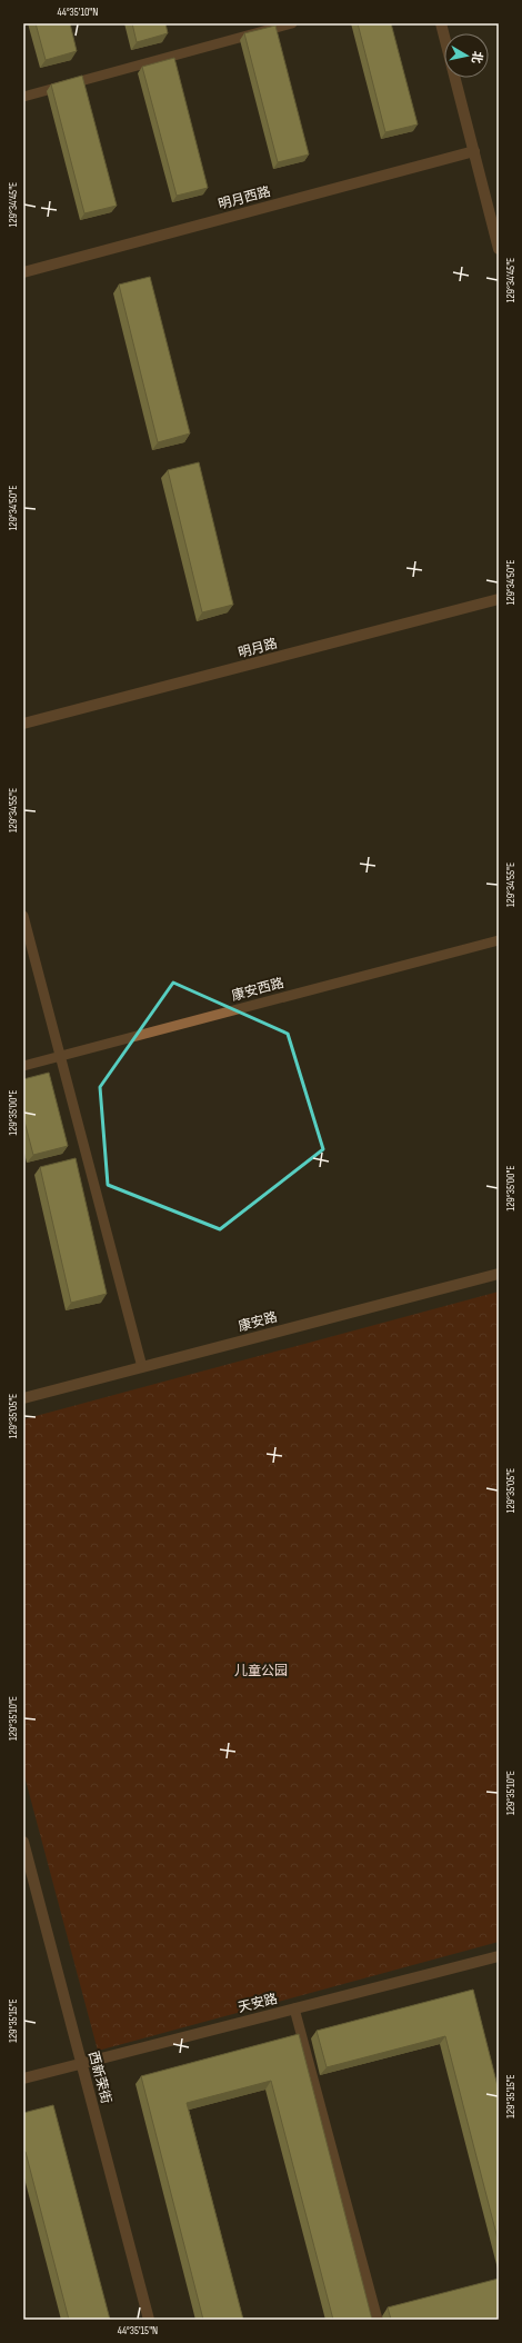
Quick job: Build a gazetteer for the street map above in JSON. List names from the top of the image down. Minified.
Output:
{"streets":{"street":["明月西路","明月路","康安路","天安路","西新荣街"],"lane":["康安西路"]},"crossings":[["天安路","西新荣街"]],"parks":["儿童公园"],"north":"right","coordinates":["44°35'10\"N","129°34'45\"E","129°34'50\"E","129°34'55\"E","129°35'00\"E","129°35'05\"E","129°35'10\"E","129°35'15\"E","44°35'15\"N"]}
